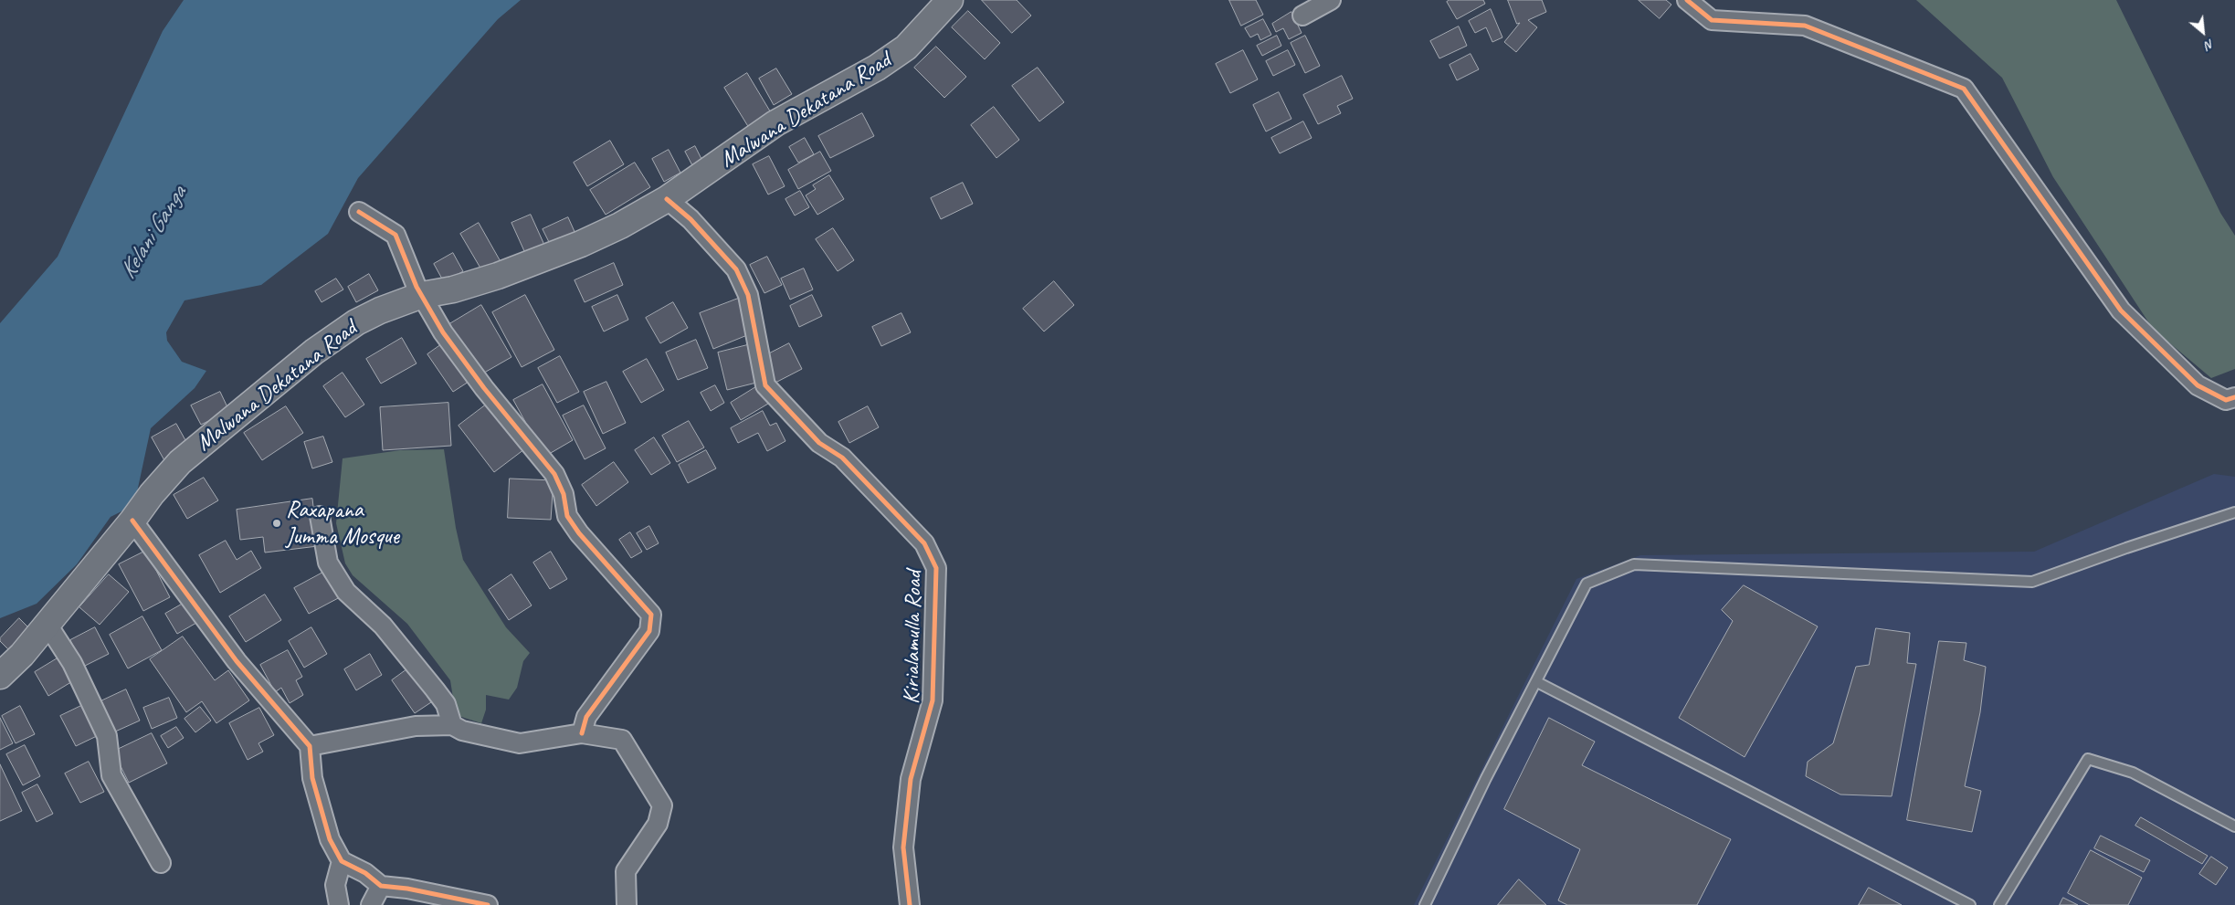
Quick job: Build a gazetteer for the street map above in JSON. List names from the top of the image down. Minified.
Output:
{"streets":{"main road":["Malwana Dekatana Road"],"street":["Kirialamulla Road"]},"crossings":[["Malwana Dekatana Road","Kirialamulla Road"]],"water":["Kelani Ganga"],"places":["Raxapana Jumma Mosque"],"north":"bottom right"}
